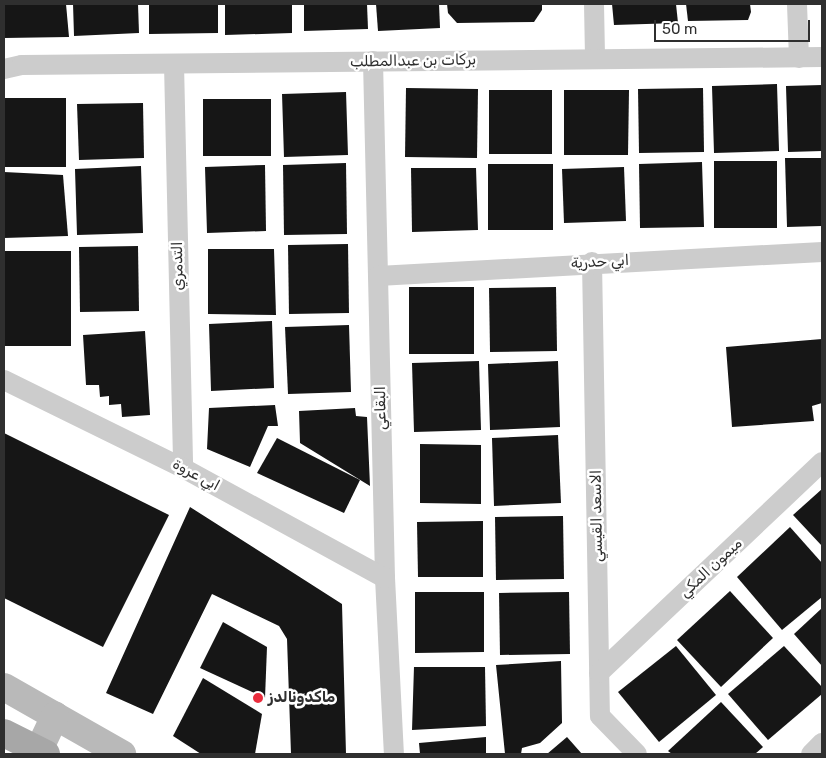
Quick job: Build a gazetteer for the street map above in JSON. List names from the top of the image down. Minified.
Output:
{"streets":{"street":["بركات بن عبدالمطلب","ابي حدرية","التدمري","البقاعي","ابي عروة","الاسعد القيسي","ميمون المكي"]},"crossings":[["بركات بن عبدالمطلب","التدمري"],["بركات بن عبدالمطلب","البقاعي"],["ابي حدرية","البقاعي"],["ابي حدرية","الاسعد القيسي"],["التدمري","ابي عروة"],["البقاعي","ابي عروة"],["الاسعد القيسي","ميمون المكي"]],"places":["ماكدونالدز"],"scale_bar":"50 m"}
